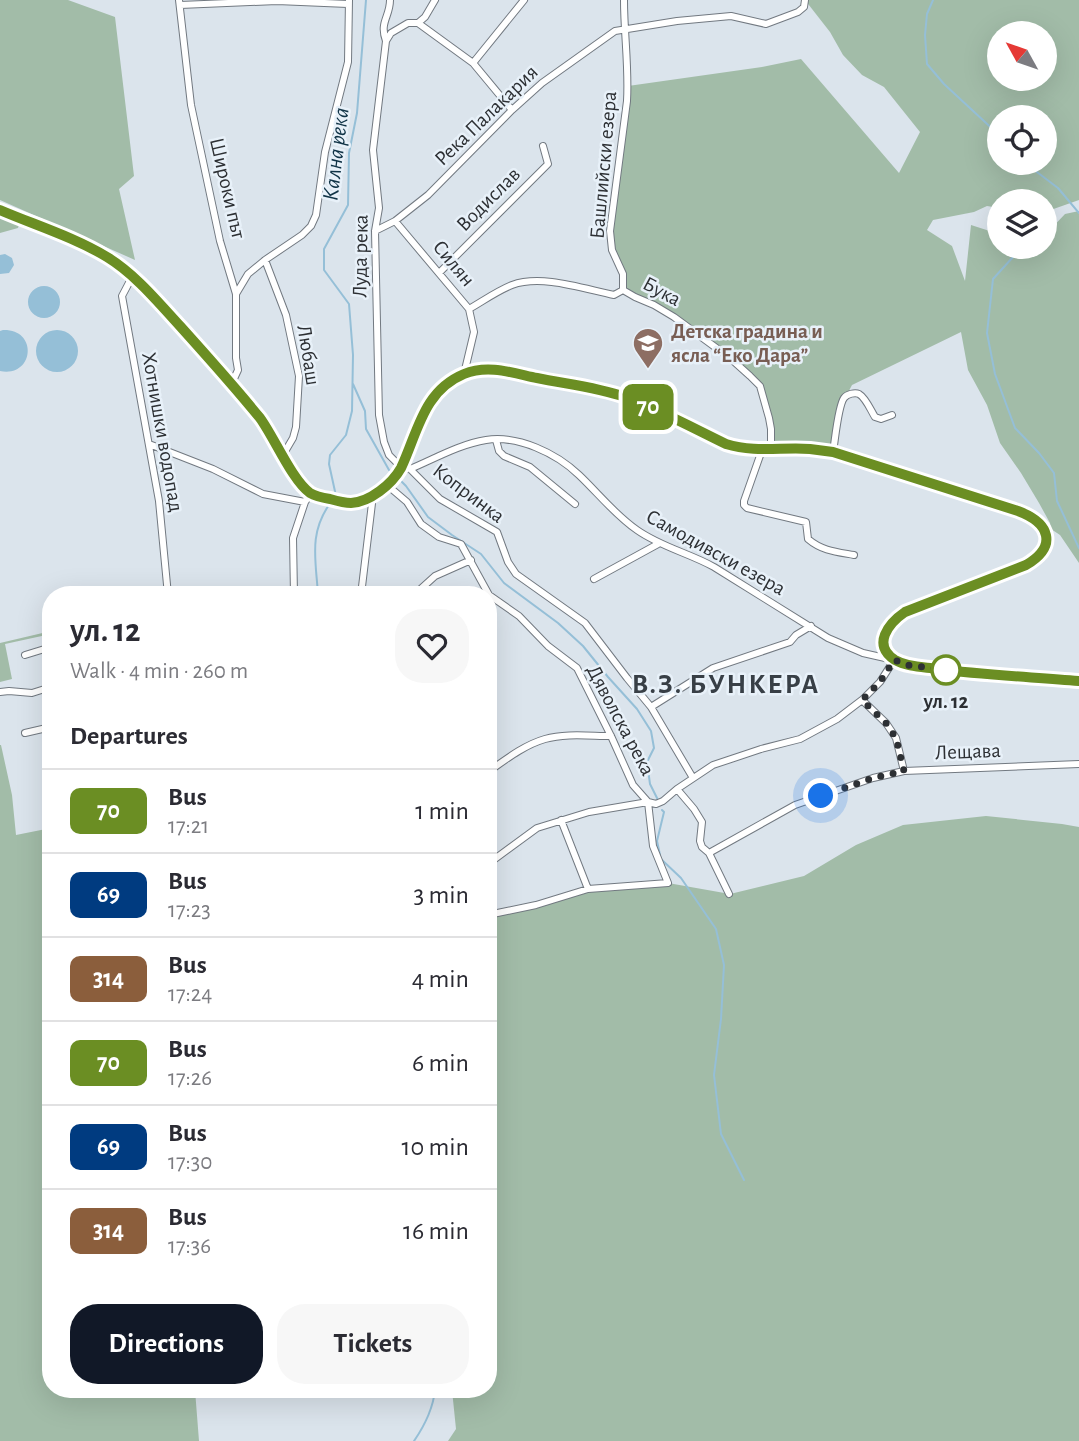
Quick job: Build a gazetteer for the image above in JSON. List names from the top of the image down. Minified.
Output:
{"streets":{"street":["Река Палакария","Башлийски езера","Широки път","Водислав","Луда река","Силян","Бука","Любаш","Хотнишки водопад","Копринка","Самодивски езера","Дяволска река","Лещава"]},"crossings":[["Река Палакария","Башлийски езера"],["Река Палакария","Луда река"],["Река Палакария","Силян"],["Башлийски езера","Бука"],["Водислав","Силян"],["Луда река","Копринка"],["Силян","Бука"],["Копринка","Самодивски езера"]],"districts":["В.З. БУНКЕРА"],"water":["Кална река"],"places":{"school or university":["Детска градина и ясла “Еко Дара”"],"other":["ул. 12"]},"lines":["bus line 70"],"north":"top left","page":{"on_map":"70","heading":[["ул. 12","Walk · 4 min · 260 m"],"Departures"],"list":[{"mark":"70","name":"Bus","note":"17:21","value":"1 min"},{"mark":"69","name":"Bus","note":"17:23","value":"3 min"},{"mark":"314","name":"Bus","note":"17:24","value":"4 min"},{"mark":"70","name":"Bus","note":"17:26","value":"6 min"},{"mark":"69","name":"Bus","note":"17:30","value":"10 min"},{"mark":"314","name":"Bus","note":"17:36","value":"16 min"}],"buttons":["Directions","Tickets"]}}
